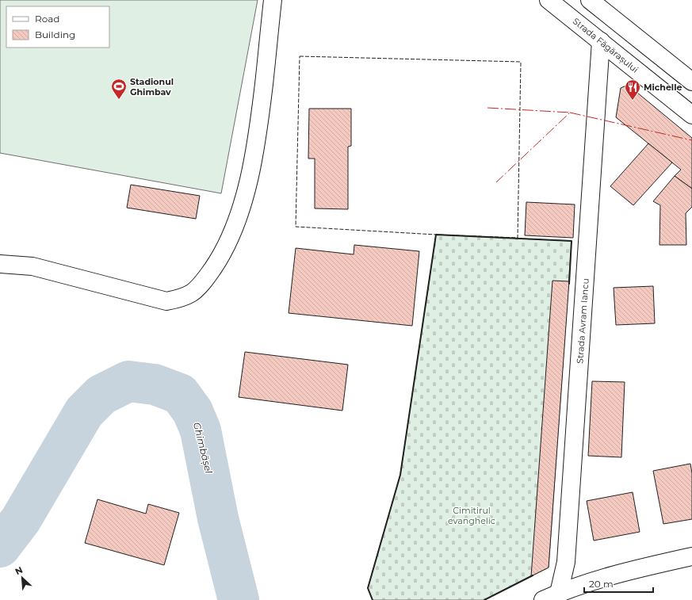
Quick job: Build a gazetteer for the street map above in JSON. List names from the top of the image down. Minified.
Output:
{"streets":{"main road":["Strada Făgărașului","Strada Avram Iancu"]},"crossings":[["Strada Făgărașului","Strada Avram Iancu"]],"water":["Ghimbășel"],"parks":["Cimitirul evanghelic"],"places":{"sports":["Stadionul Ghimbav"],"restaurant":["Michelle"]},"legend":["Road","Building"],"scale_bar":"20 m","north":"top left"}
